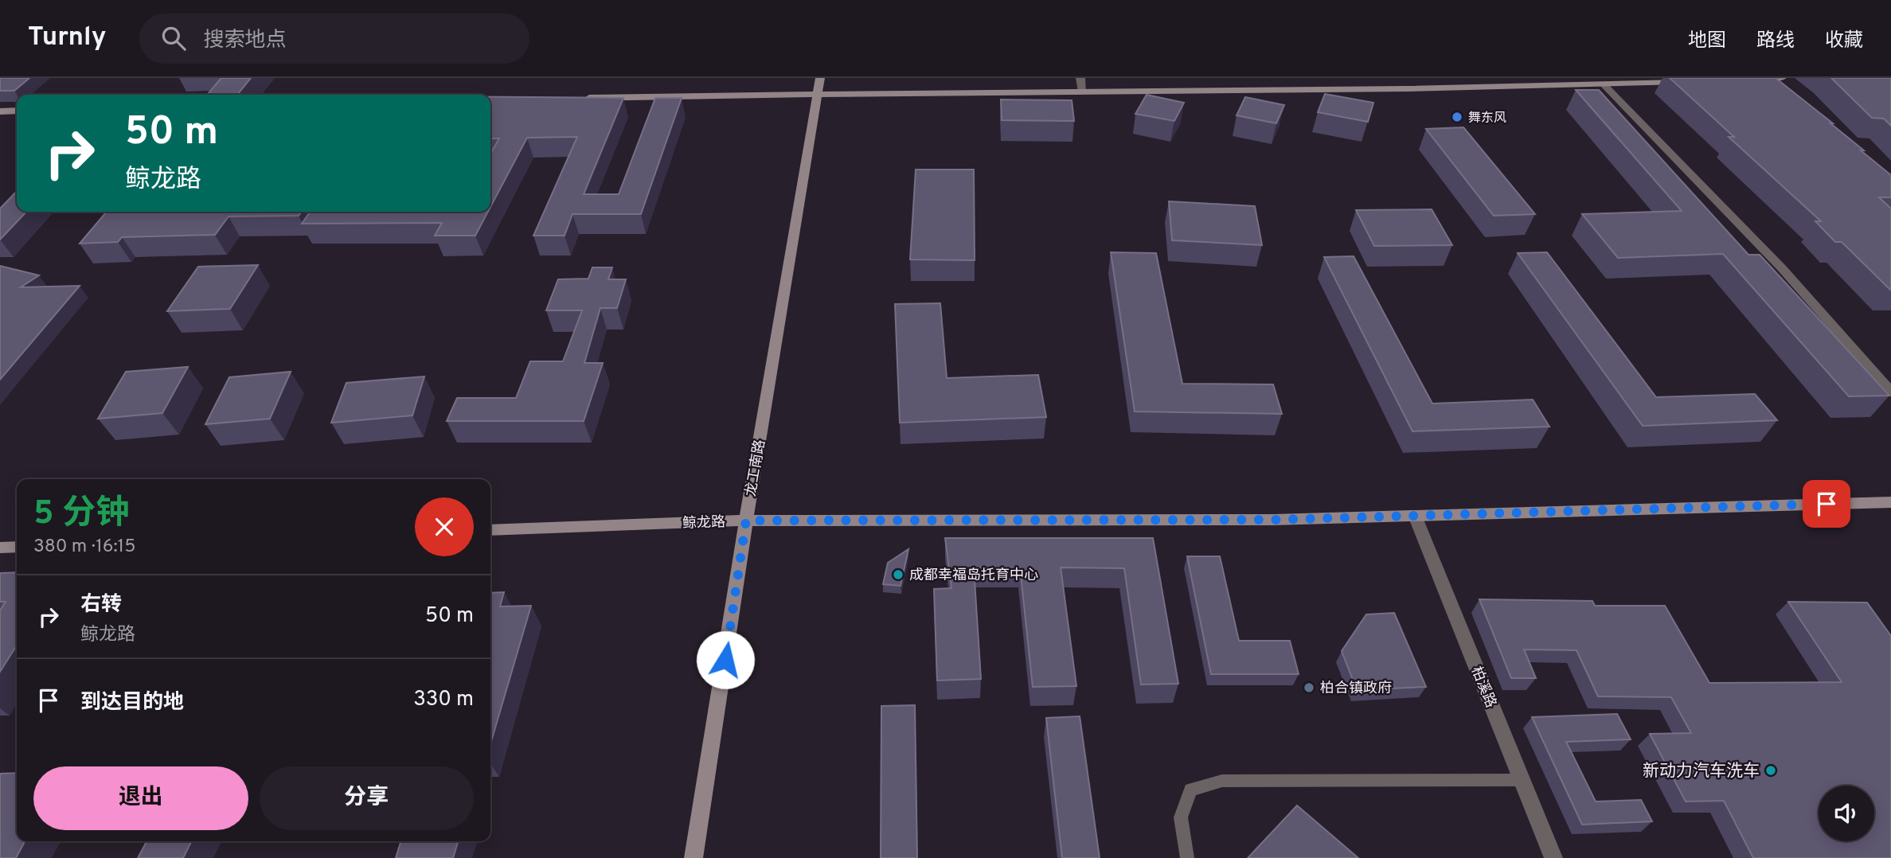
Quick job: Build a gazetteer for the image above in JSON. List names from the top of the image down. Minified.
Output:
{"streets":{"street":["龙工南路","鲸龙路","柏溪路"]},"crossings":[["龙工南路","鲸龙路"],["鲸龙路","柏溪路"]],"places":["舞东风","成都幸福岛托育中心","柏合镇政府","新动力汽车洗车"],"page":{"header":"Turnly","search":"搜索地点","nav":["地图","路线","收藏"],"turn":["50 m","鲸龙路"],"heading":["5 分钟","380 m · 16:15"],"list":[{"name":"右转","note":"鲸龙路","value":"50 m"},{"name":"到达目的地","value":"330 m"}],"buttons":["退出","分享"]}}
